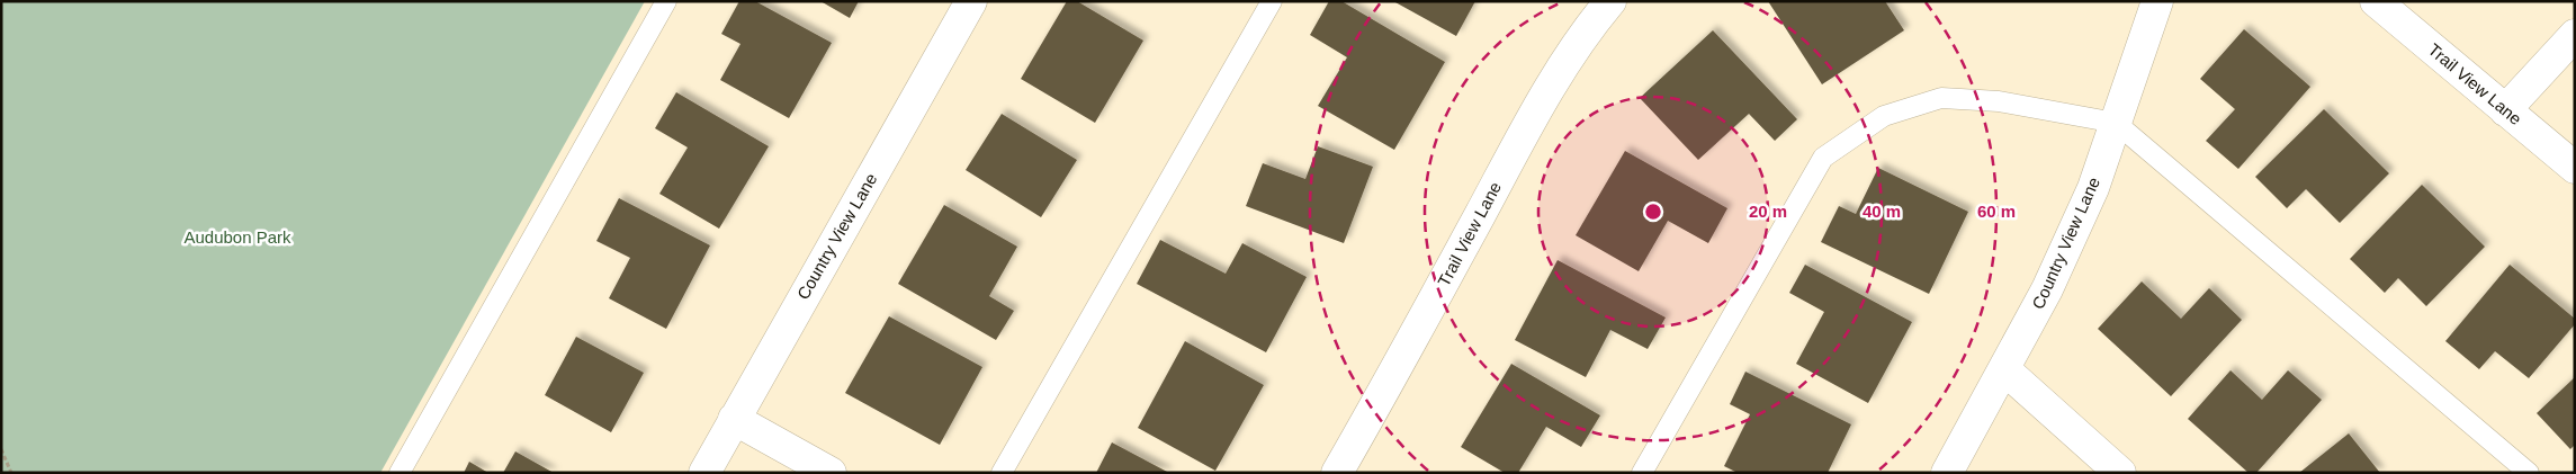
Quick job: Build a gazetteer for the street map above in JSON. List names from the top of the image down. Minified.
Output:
{"streets":{"street":["Trail View Lane","Country View Lane"]},"parks":["Audubon Park"],"rings":["20 m","40 m","60 m"]}
